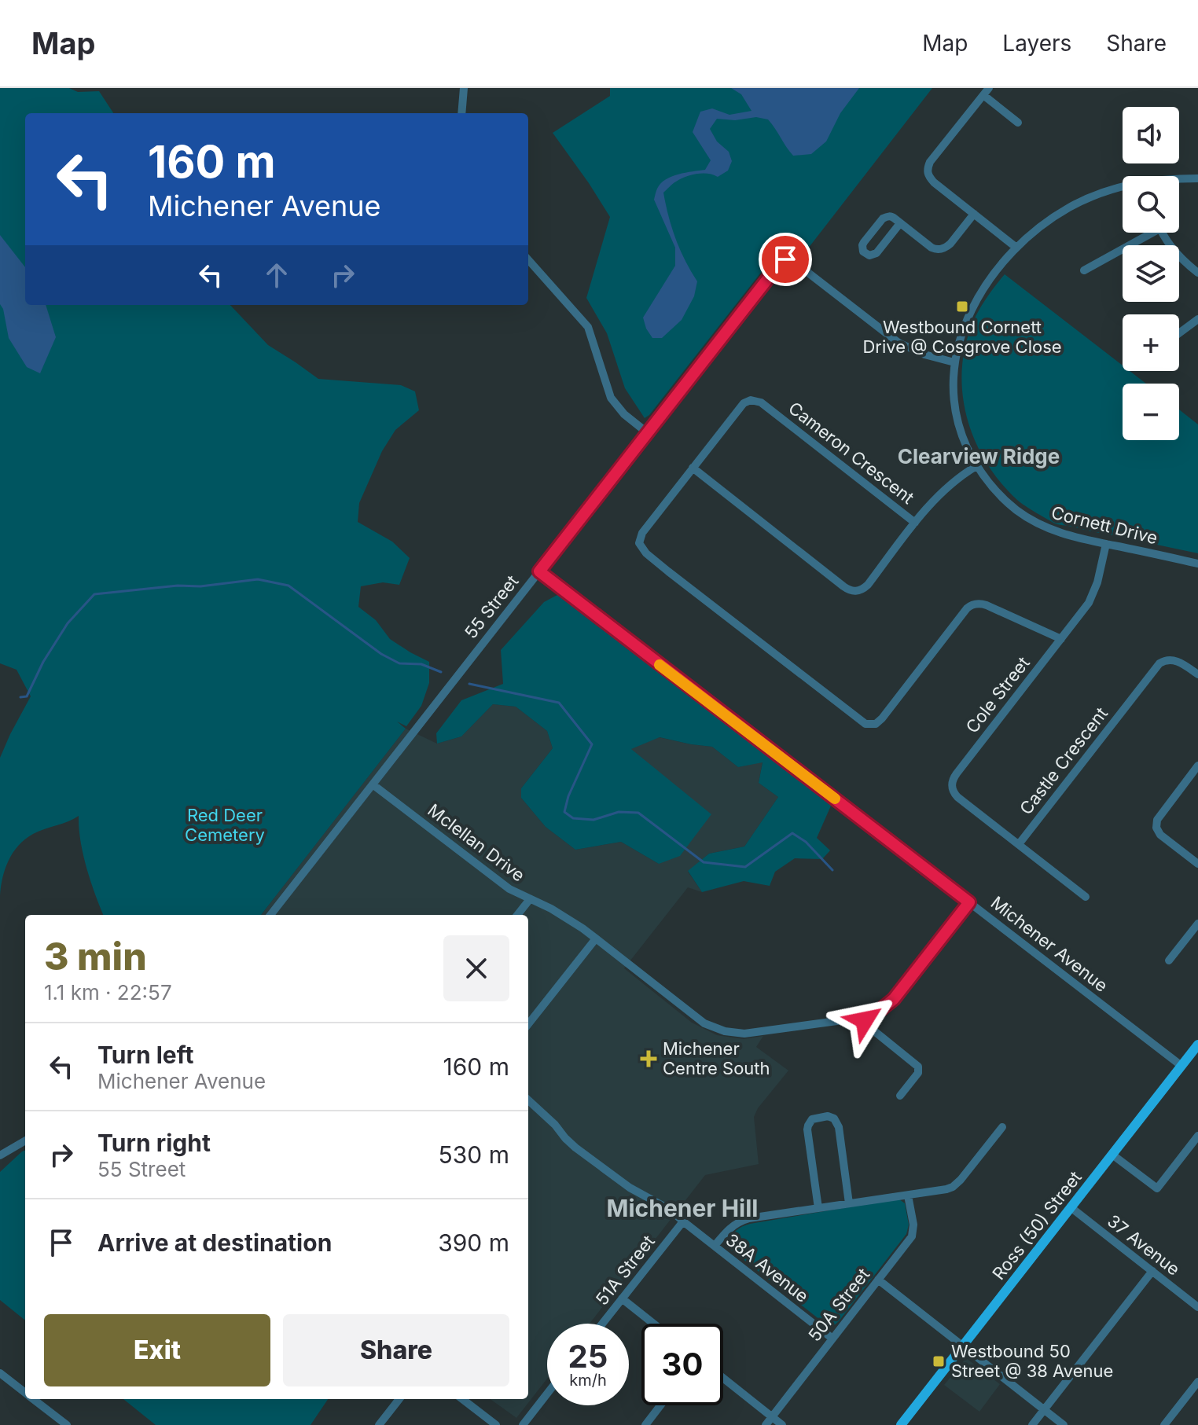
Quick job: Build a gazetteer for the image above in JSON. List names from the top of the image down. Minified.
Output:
{"streets":{"main road":["Ross (50) Street"],"street":["Cameron Crescent","Cornett Drive","55 Street","Cole Street","Castle Crescent","Mclellan Drive","Michener Avenue","37 Avenue","38A Avenue","51A Street","50A Street"]},"crossings":[["Cameron Crescent","Cole Street"],["Cornett Drive","55 Street"],["Cornett Drive","Cole Street"],["55 Street","Mclellan Drive"],["55 Street","Michener Avenue"],["Cole Street","Castle Crescent"],["Michener Avenue","Ross (50) Street"],["Ross (50) Street","37 Avenue"],["38A Avenue","51A Street"],["38A Avenue","50A Street"]],"districts":["Clearview Ridge","Michener Hill"],"parks":["Red Deer Cemetery"],"places":{"transit":["Westbound Cornett Drive @ Cosgrove Close","Westbound 50 Street @ 38 Avenue"],"health":["Michener Centre South"]},"page":{"header":"Map","nav":["Map","Layers","Share"],"map_buttons":["+","−"],"turn":["160 m","Michener Avenue"],"heading":["3 min","1.1 km · 22:57"],"list":[{"name":"Turn left","note":"Michener Avenue","value":"160 m"},{"name":"Turn right","note":"55 Street","value":"530 m"},{"name":"Arrive at destination","value":"390 m"}],"buttons":["Exit","Share"],"speed":"25 km/h","limit":"30"}}
